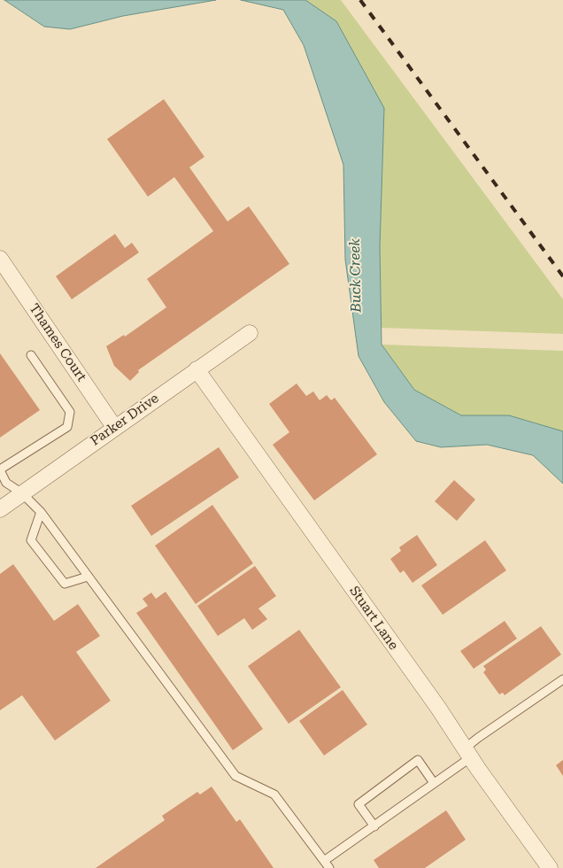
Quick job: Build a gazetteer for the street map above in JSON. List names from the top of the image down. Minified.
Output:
{"streets":{"street":["Thames Court","Parker Drive","Stuart Lane"]},"crossings":[["Thames Court","Parker Drive"],["Parker Drive","Stuart Lane"]],"water":["Buck Creek"]}
